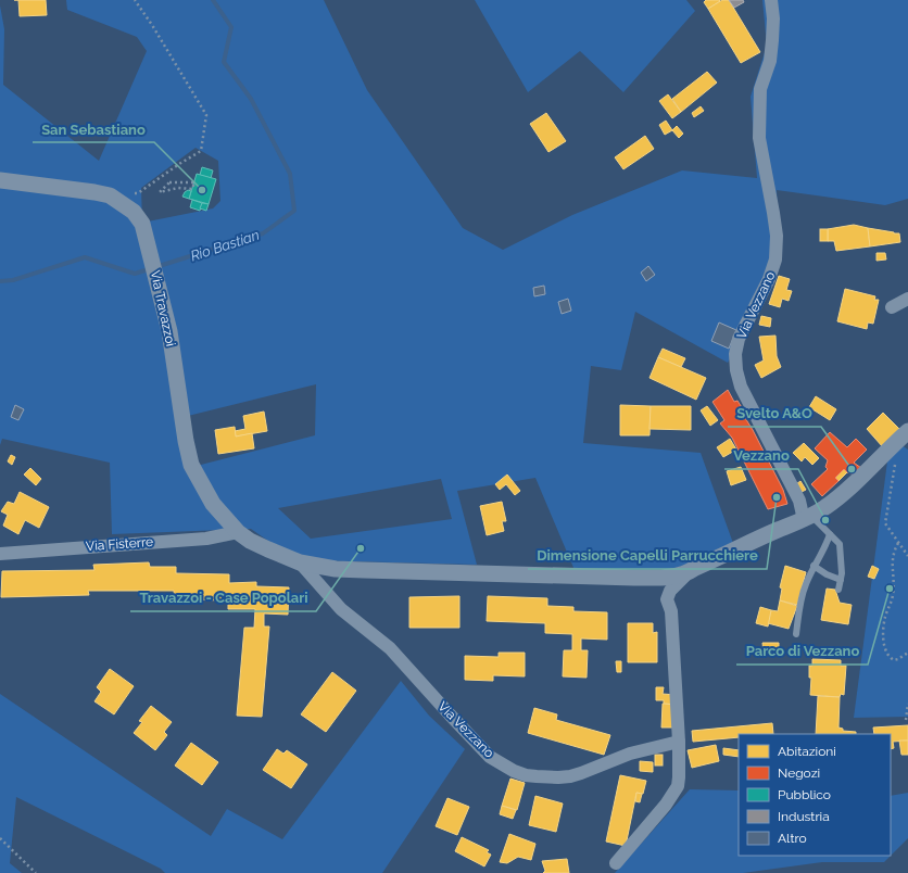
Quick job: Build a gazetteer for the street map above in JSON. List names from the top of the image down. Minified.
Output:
{"streets":{"street":["Via Vezzano","Via Travazzoi","Via Fisterre"]},"crossings":[["Via Vezzano","Via Travazzoi"],["Via Vezzano","Via Fisterre"],["Via Travazzoi","Via Fisterre"]],"water":["Rio Bastian"],"places":["San Sebastiano","Svelto A&O","Dimensione Capelli Parrucchiere","Vezzano","Travazzoi - Case Popolari","Parco di Vezzano"],"legend":["Abitazioni","Negozi","Pubblico","Industria","Altro"]}
